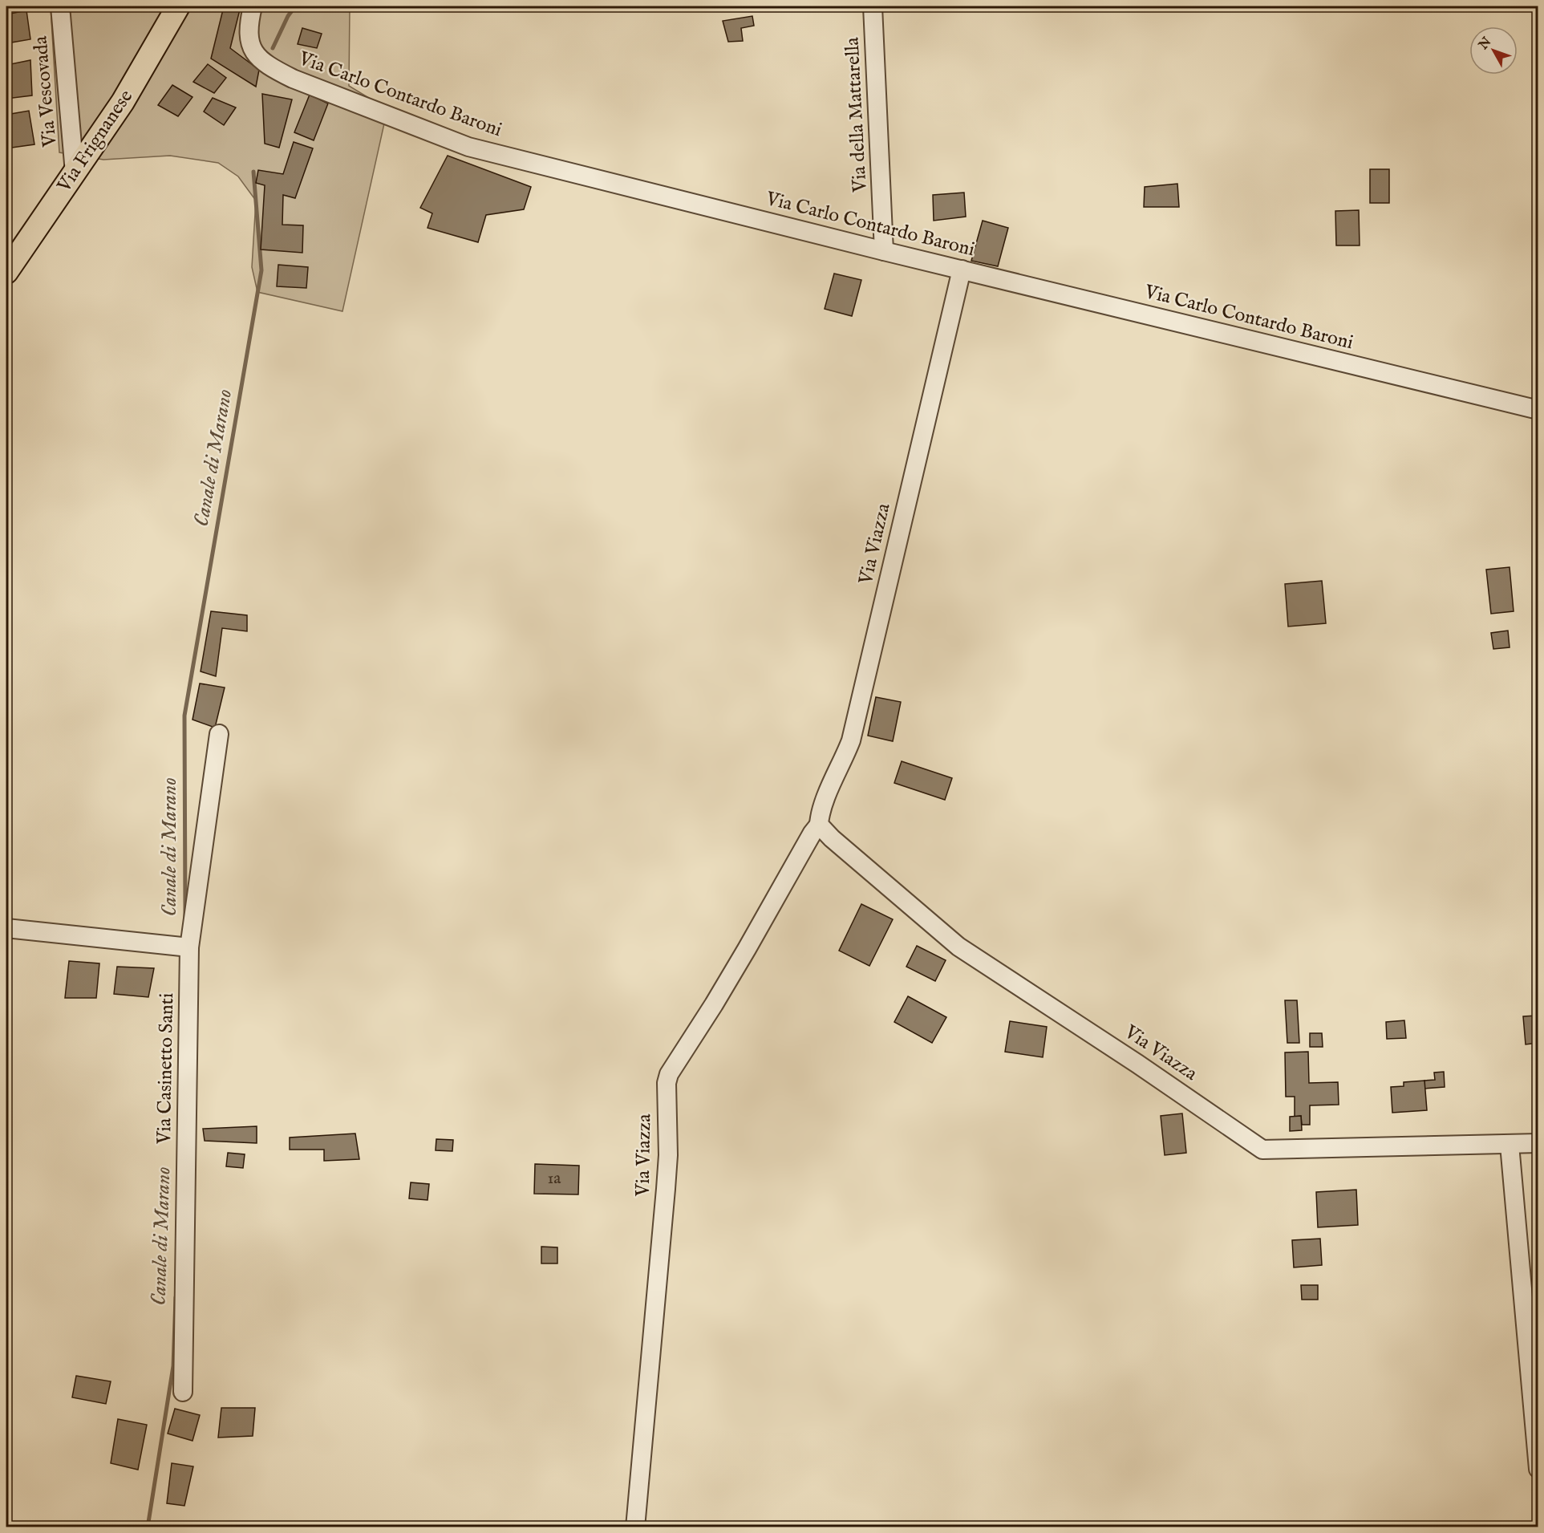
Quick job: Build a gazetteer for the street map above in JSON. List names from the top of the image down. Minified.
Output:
{"streets":{"main road":["Via Frignanese"],"street":["Via Vescovada","Via Carlo Contardo Baroni","Via della Mattarella","Via Viazza","Via Casinetto Santi"]},"crossings":[["Via Vescovada","Via Frignanese"],["Via Carlo Contardo Baroni","Via della Mattarella"],["Via Carlo Contardo Baroni","Via Viazza"]],"water":["Canale di Marano"],"house_numbers":["1a"],"north":"top left"}
